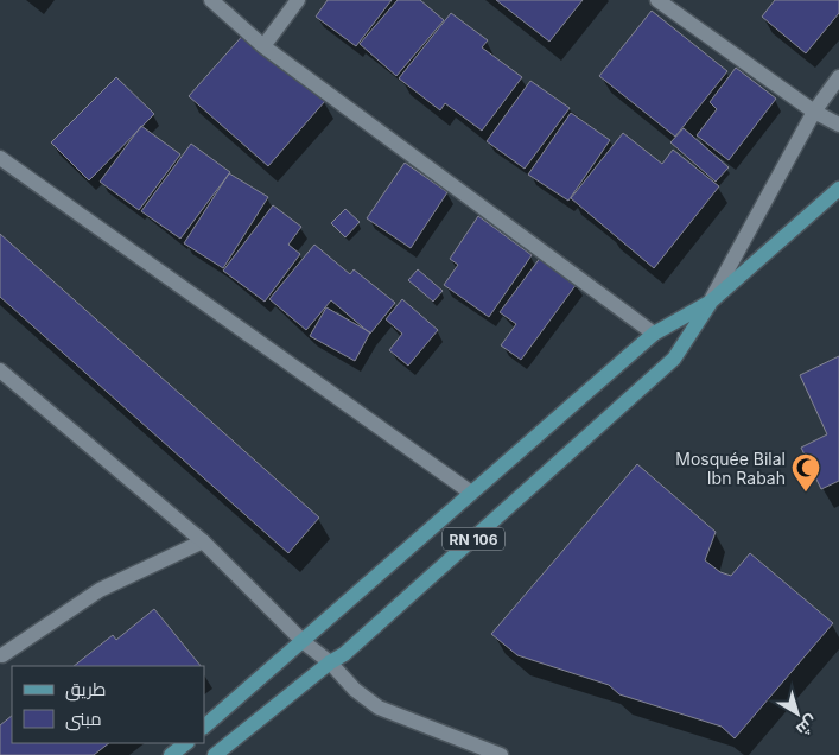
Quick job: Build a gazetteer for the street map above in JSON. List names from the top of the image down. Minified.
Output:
{"streets":{"main road":["RN 106"]},"places":{"mosque":["Mosquée Bilal Ibn Rabah"]},"legend":["طريق","مبنى"],"north":"bottom right"}
